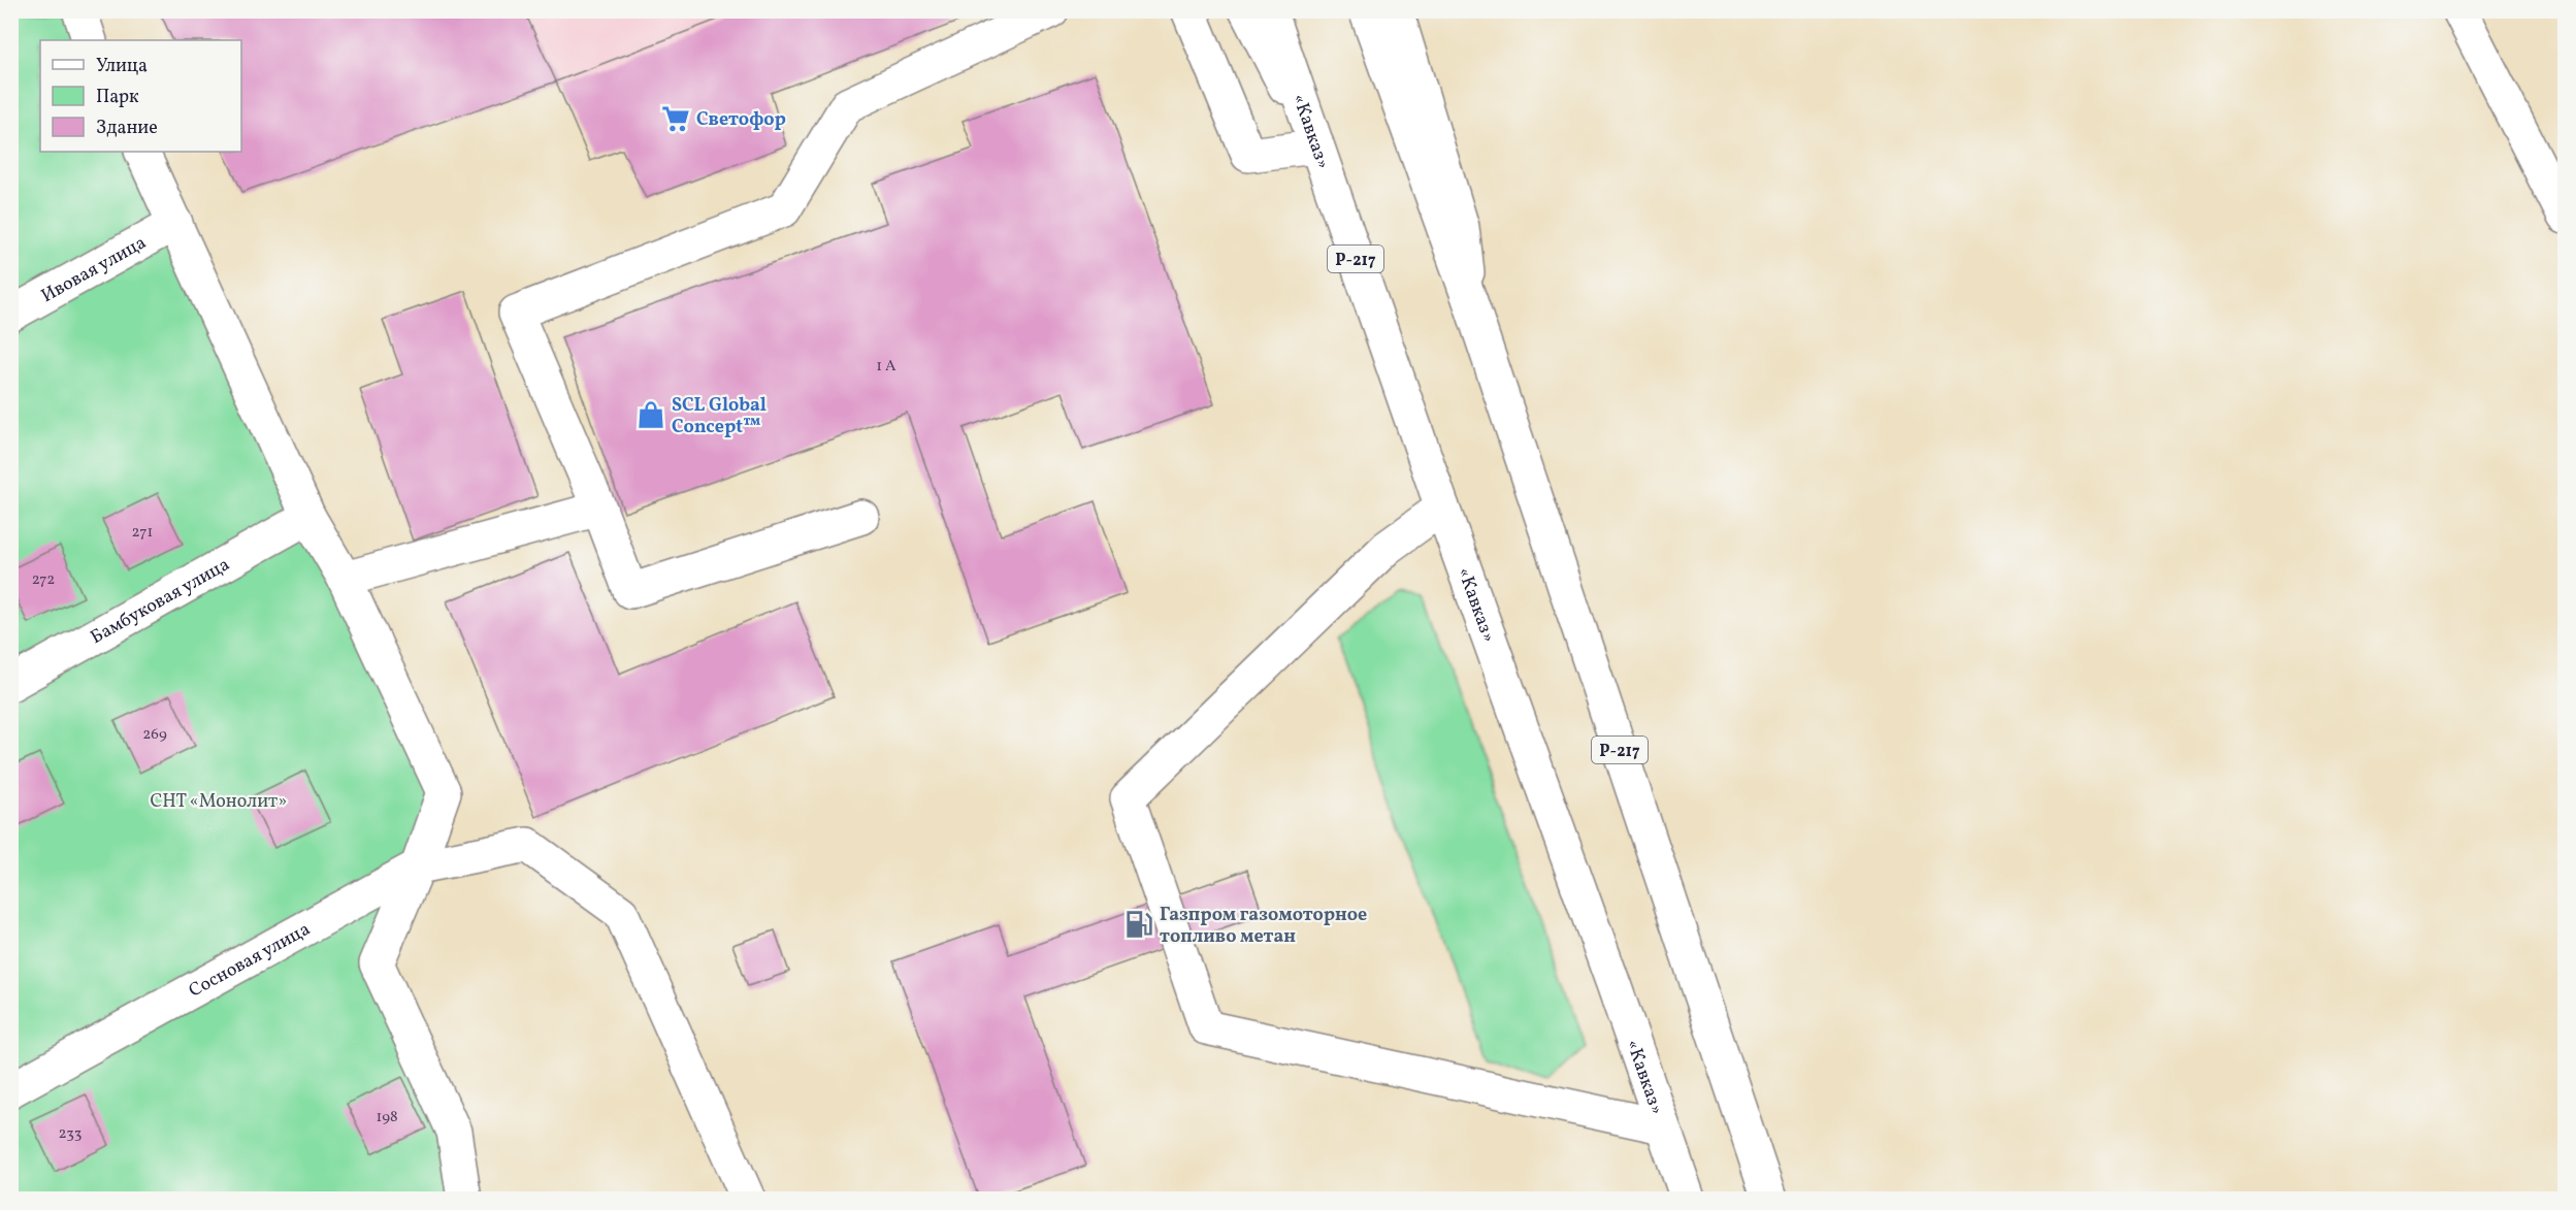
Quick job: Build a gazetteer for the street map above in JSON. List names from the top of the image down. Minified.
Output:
{"streets":{"main road":["«Кавказ»","Р-217","Ивовая улица","Бамбуковая улица","Сосновая улица"]},"parks":["СНТ «Монолит»"],"places":{"supermarket":["Светофор"],"shop":["SCL Global Concept™"],"fuel station":["Газпром газомоторное топливо метан"]},"house_numbers":["1 А","271","272","269","198","233"],"legend":["Улица","Парк","Здание"]}
